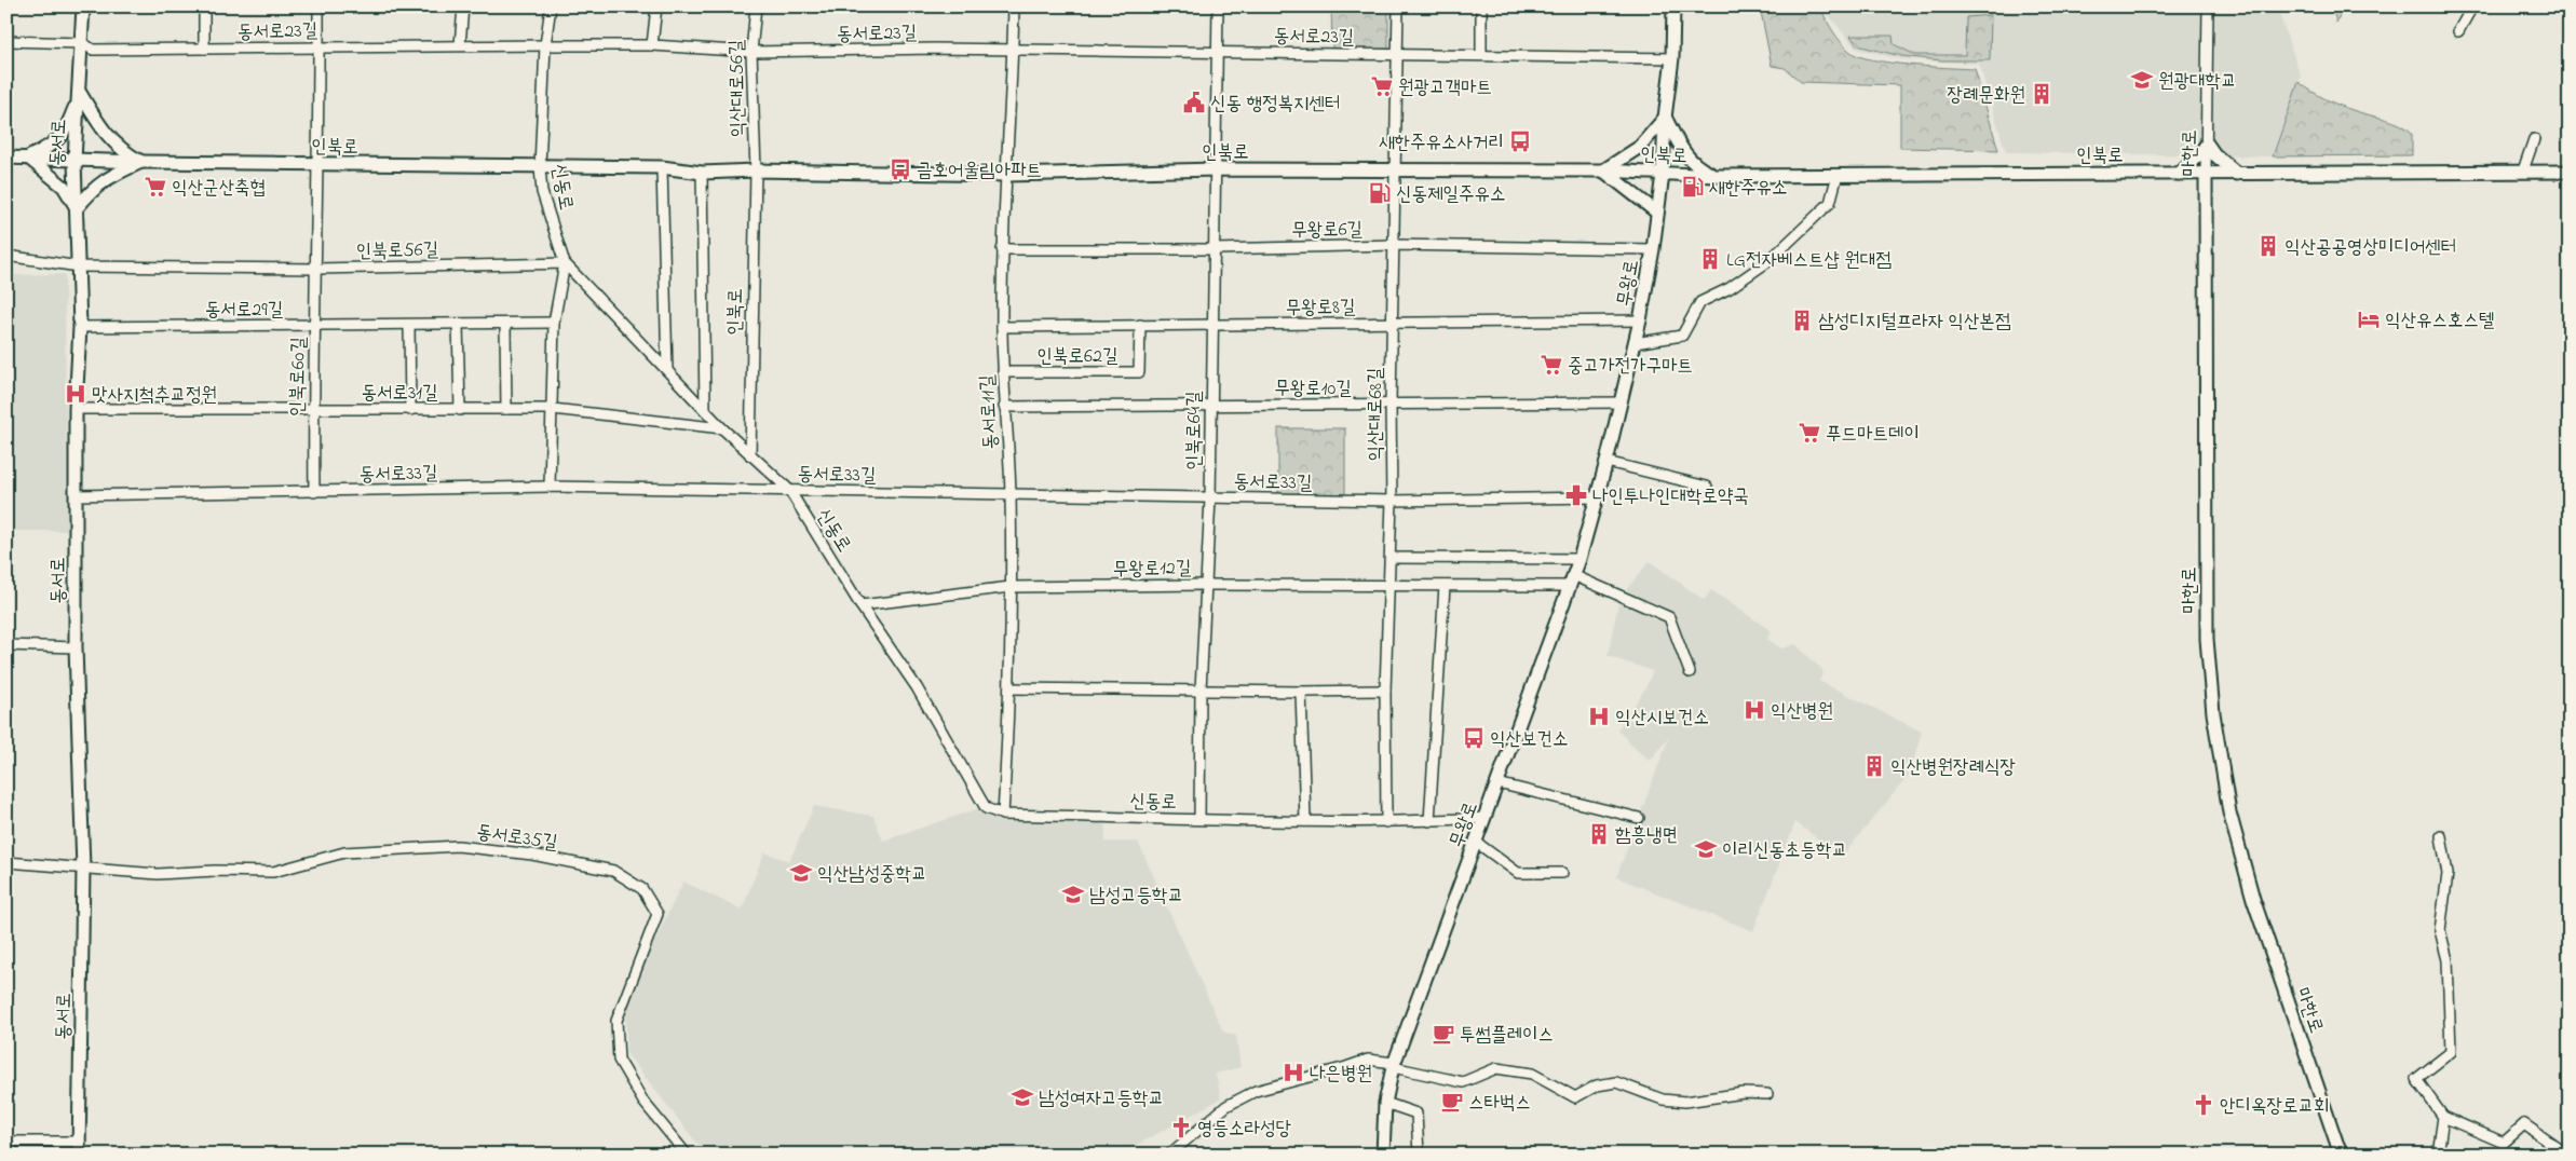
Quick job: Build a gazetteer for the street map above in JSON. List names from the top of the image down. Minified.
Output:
{"streets":{"street":["동서로23길","익산대로56길","동서로","인북로","마한로","신동로","무왕로6길","인북로56길","무왕로","무왕로8길","동서로29길","인북로62길","인북로60길","무왕로10길","동서로31길","동서로11길","익산대로68길","인북로64길","동서로33길","무왕로12길","동서로35길"]},"crossings":[["동서로23길","익산대로56길"],["동서로23길","동서로"],["동서로23길","신동로"],["동서로23길","무왕로"],["동서로23길","인북로60길"],["동서로23길","동서로11길"],["동서로23길","익산대로68길"],["동서로23길","인북로64길"],["익산대로56길","인북로"],["동서로","인북로"],["동서로","인북로56길"],["동서로","동서로29길"],["동서로","동서로31길"],["동서로","동서로33길"],["동서로","동서로35길"],["인북로","마한로"],["인북로","신동로"],["인북로","무왕로"],["인북로","인북로60길"],["인북로","동서로11길"],["인북로","익산대로68길"],["인북로","인북로64길"],["신동로","인북로56길"],["신동로","무왕로"],["신동로","동서로31길"],["신동로","동서로11길"],["신동로","익산대로68길"],["신동로","인북로64길"],["신동로","동서로33길"],["신동로","무왕로12길"],["무왕로6길","무왕로"],["무왕로6길","동서로11길"],["무왕로6길","익산대로68길"],["무왕로6길","인북로64길"],["인북로56길","인북로60길"],["무왕로","무왕로8길"],["무왕로","무왕로10길"],["무왕로","동서로33길"],["무왕로","무왕로12길"],["무왕로8길","인북로62길"],["무왕로8길","동서로11길"],["무왕로8길","익산대로68길"],["무왕로8길","인북로64길"],["동서로29길","인북로60길"],["인북로62길","동서로11길"],["인북로60길","동서로31길"],["인북로60길","동서로33길"],["무왕로10길","동서로11길"],["무왕로10길","익산대로68길"],["무왕로10길","인북로64길"],["동서로11길","동서로33길"],["동서로11길","무왕로12길"],["익산대로68길","동서로33길"],["익산대로68길","무왕로12길"],["인북로64길","동서로33길"],["인북로64길","무왕로12길"]],"places":{"school or university":["원광대학교","이리신동초등학교","익산남성중학교","남성고등학교","남성여자고등학교"],"supermarket":["원광고객마트","익산군산축협","중고가전가구마트","푸드마트데이"],"building":["장례문화원","익산공공영상미디어센터","LG전자베스트샵 원대점","삼성디지털프라자 익산본점","익산병원장례식장","함흥냉면"],"public building":["신동 행정복지센터"],"bus stop":["새한주유소사거리","금호어울림아파트","익산보건소"],"fuel station":["새한주유소","신동제일주유소"],"hotel":["익산유스호스텔"],"hospital":["맛사지척추교정원","익산병원","익산시보건소","나은병원"],"pharmacy":["나인투나인대학로약국"],"cafe":["투썸플레이스","스타벅스"],"church":["안디옥장로교회","영등소라성당"]}}
